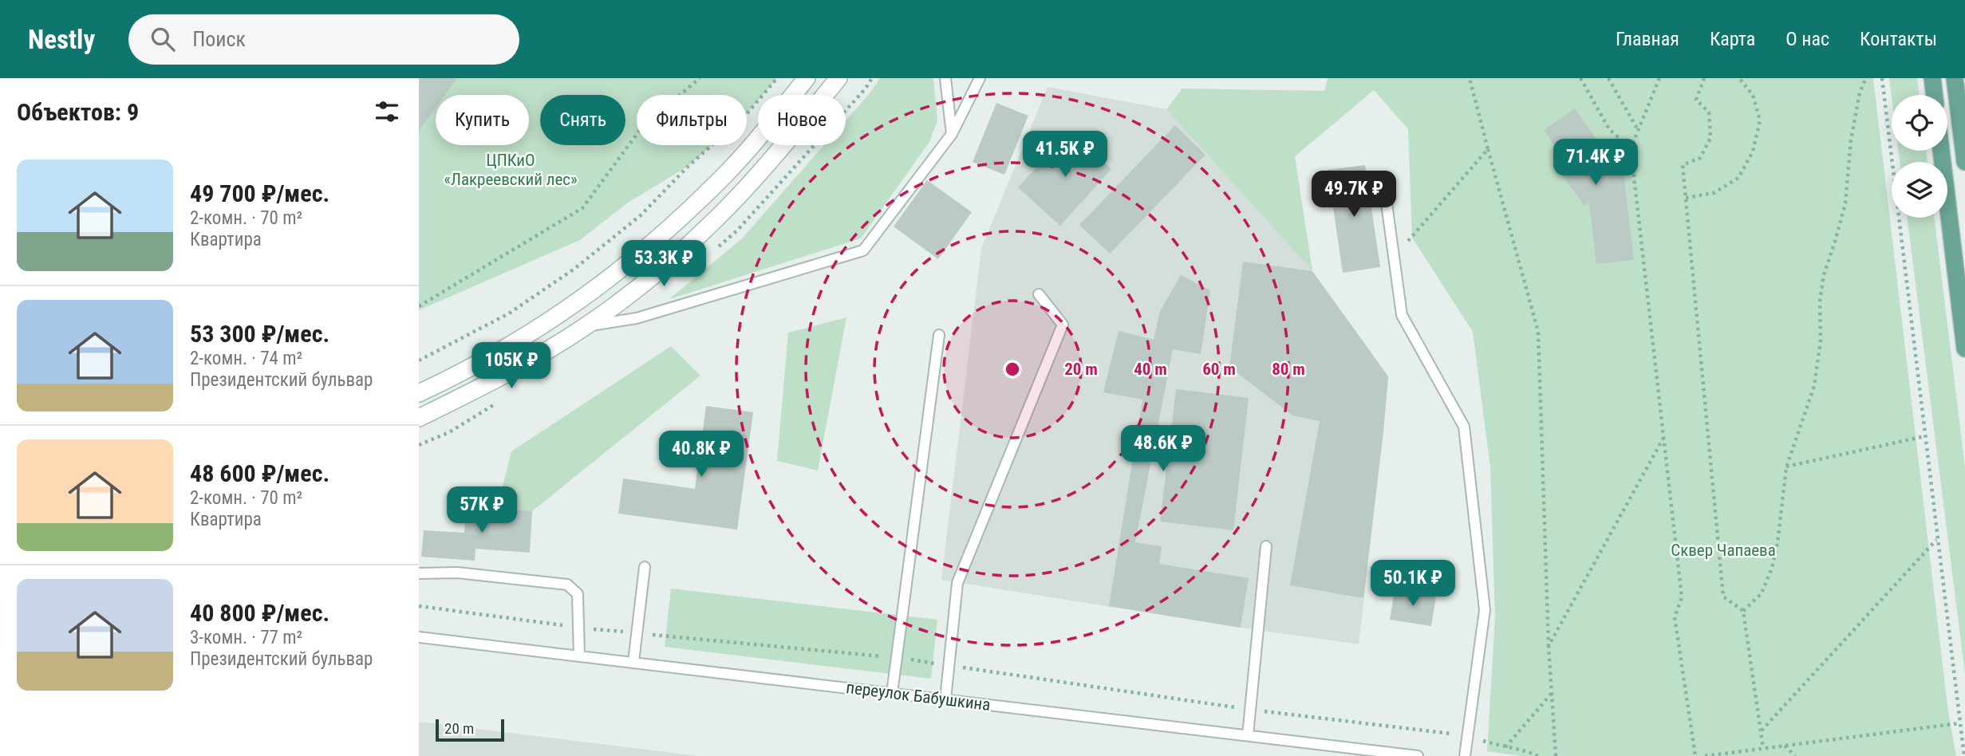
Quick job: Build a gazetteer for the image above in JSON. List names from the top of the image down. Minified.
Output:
{"streets":{"lane":["переулок Бабушкина"]},"parks":["ЦПКиО «Лакреевский лес»","Сквер Чапаева"],"scale_bar":"20 m","page":{"header":"Nestly","search":"Поиск","nav":["Главная","Карта","О нас","Контакты"],"heading":"Объектов: 9","chip":["Купить","Снять","Фильтры","Новое"],"price":["41.5K ₽","71.4K ₽","49.7K ₽","53.3K ₽","105K ₽","48.6K ₽","40.8K ₽","57K ₽","50.1K ₽"],"list":[{"name":"49 700 ₽/мес.","note":"2-комн. · 70 m² · Квартира"},{"name":"53 300 ₽/мес.","note":"2-комн. · 74 m² · Президентский бульвар"},{"name":"48 600 ₽/мес.","note":"2-комн. · 70 m² · Квартира"},{"name":"40 800 ₽/мес.","note":"3-комн. · 77 m² · Президентский бульвар"}],"scale":"20 m"},"rings":["20 m","40 m","60 m","80 m"]}
